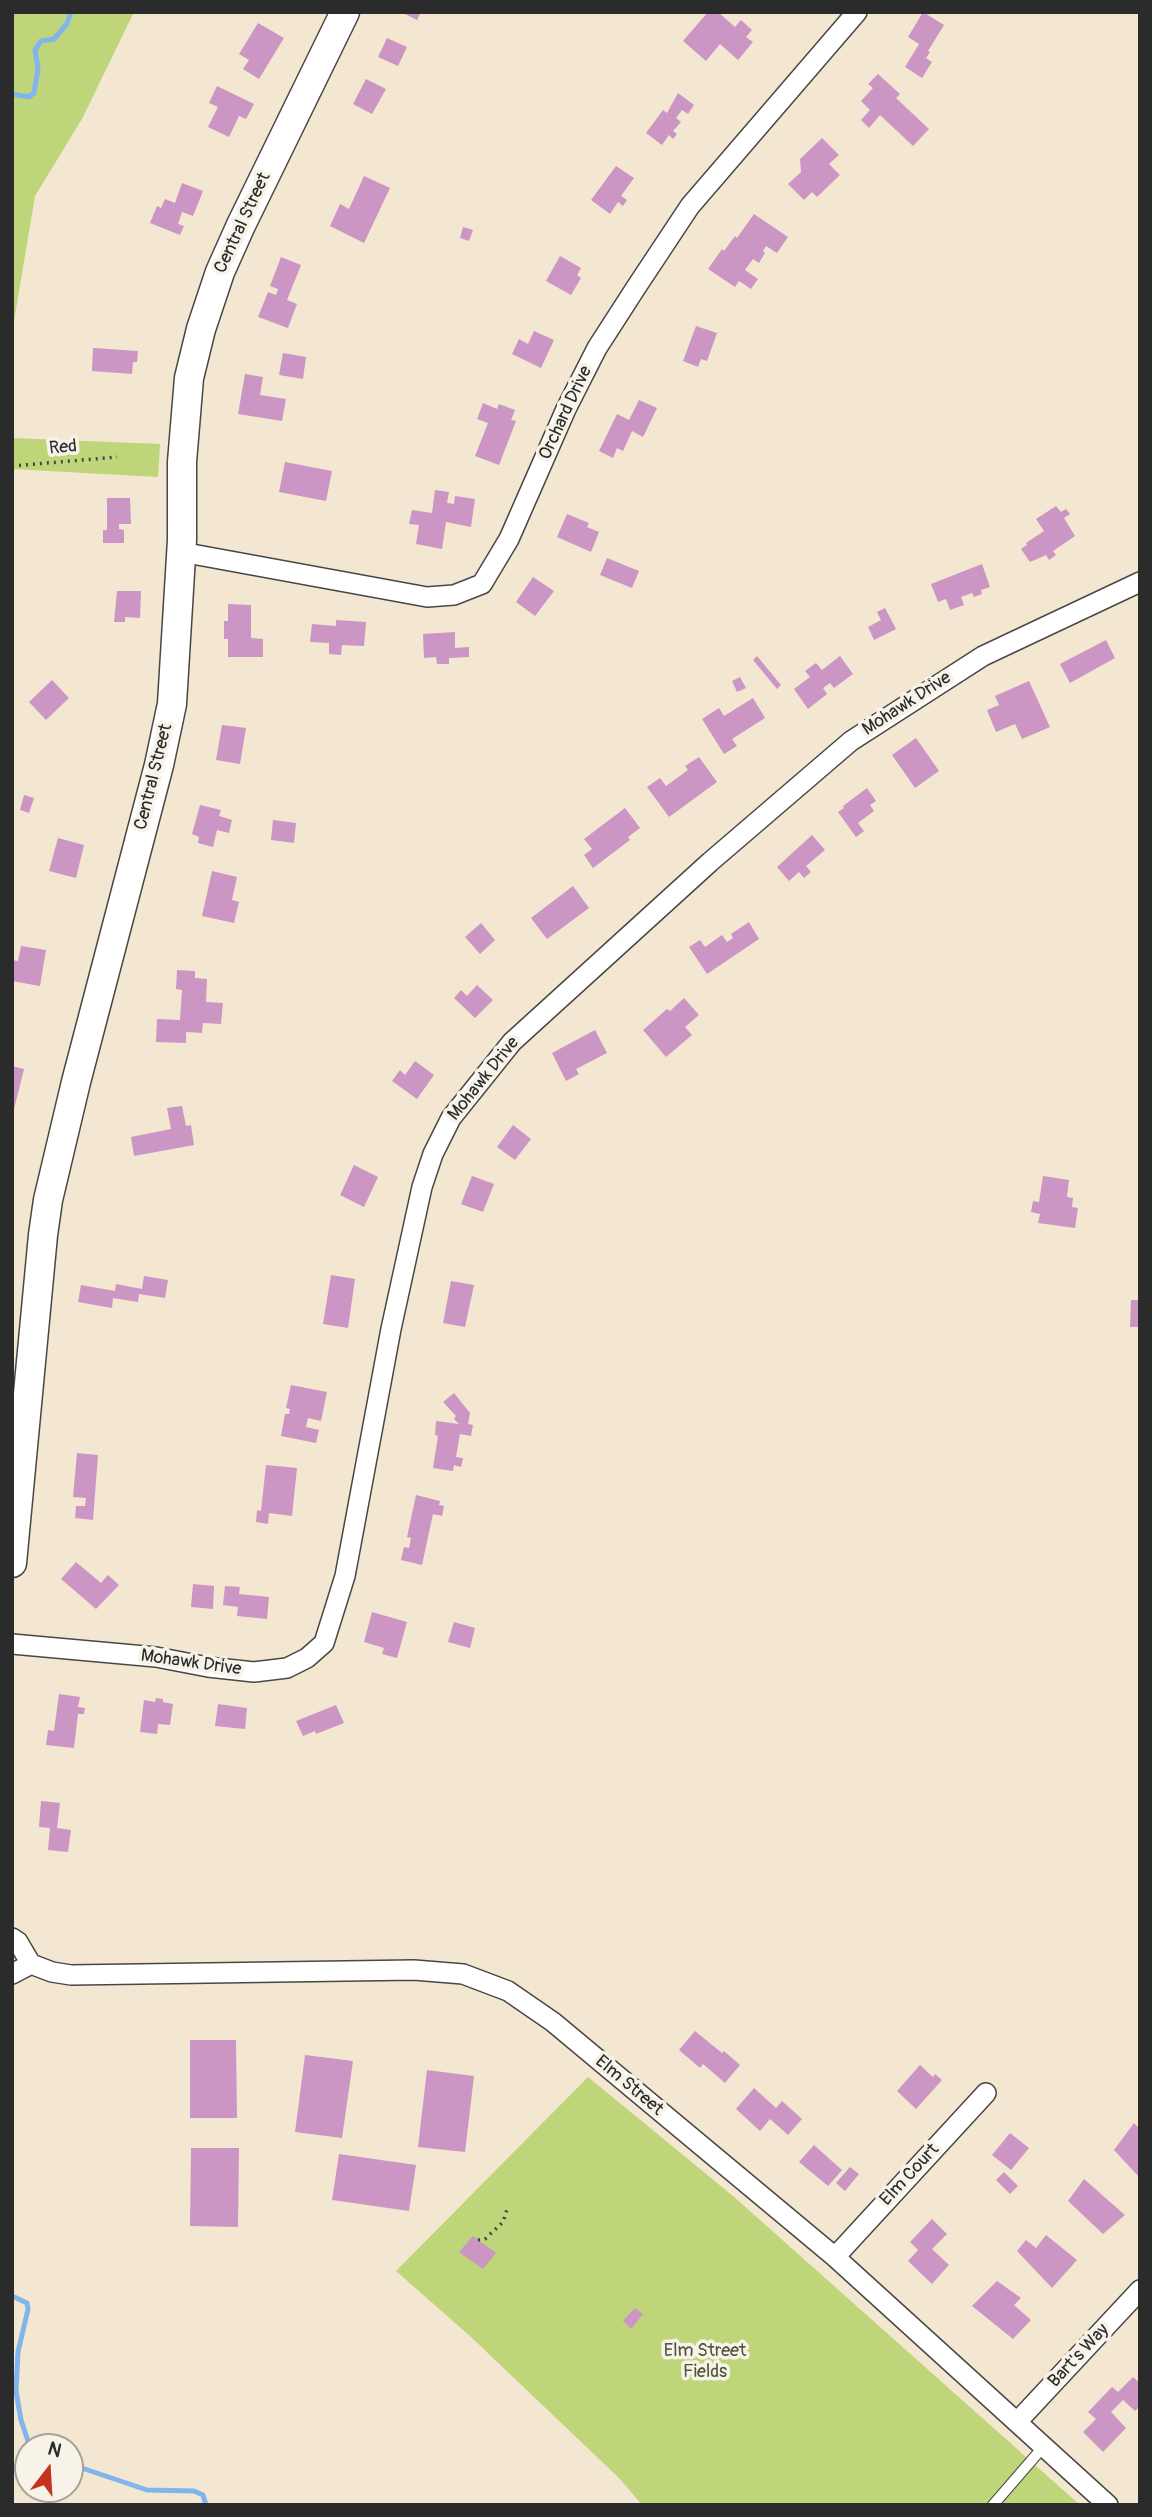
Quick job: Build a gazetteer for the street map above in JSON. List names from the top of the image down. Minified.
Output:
{"streets":{"street":["Central Street","Orchard Drive","Mohawk Drive","Elm Street","Elm Court","Bart's Way"],"path":["Red"]},"crossings":[["Central Street","Orchard Drive"],["Elm Street","Elm Court"],["Elm Street","Bart's Way"]],"parks":["Elm Street Fields"],"north":"top"}
